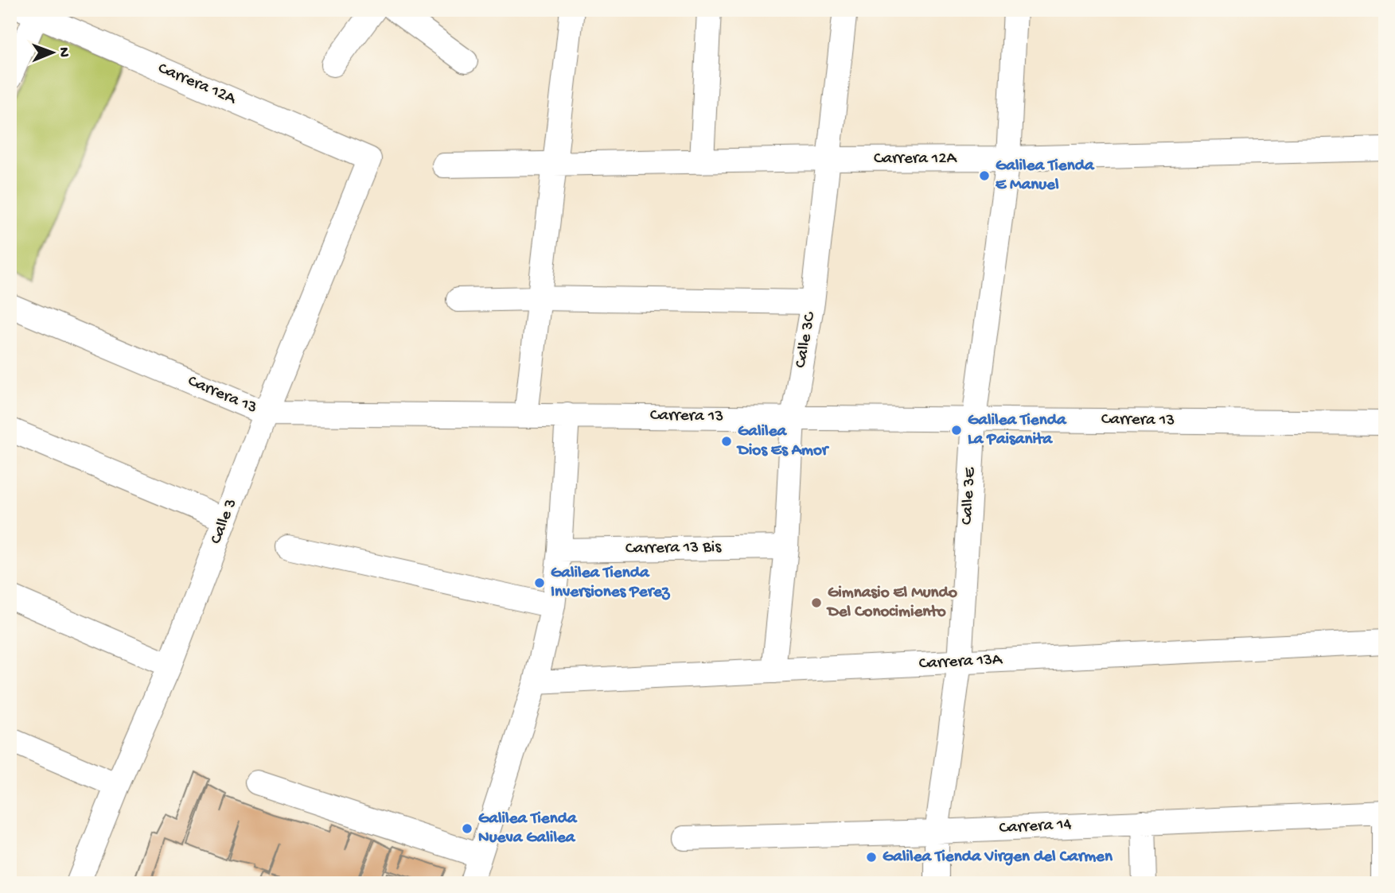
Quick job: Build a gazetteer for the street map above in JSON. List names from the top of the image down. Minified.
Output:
{"streets":{"street":["Carrera 12A","Calle 3C","Carrera 13","Calle 3E","Calle 3","Carrera 13 Bis","Carrera 13A","Carrera 14"]},"crossings":[["Carrera 12A","Calle 3C"],["Carrera 12A","Calle 3E"],["Carrera 12A","Calle 3"],["Calle 3C","Carrera 13"],["Calle 3C","Carrera 13 Bis"],["Calle 3C","Carrera 13A"],["Carrera 13","Calle 3E"],["Carrera 13","Calle 3"],["Calle 3E","Carrera 13A"],["Calle 3E","Carrera 14"]],"places":["Galilea Tienda E Manuel","Galilea Tienda La Paisanita","Galilea Dios Es Amor","Galilea Tienda Inversiones Perez","Gimnasio El Mundo Del Conocimiento","Galilea Tienda Nueva Galilea","Galilea Tienda Virgen del Carmen"],"north":"right"}
